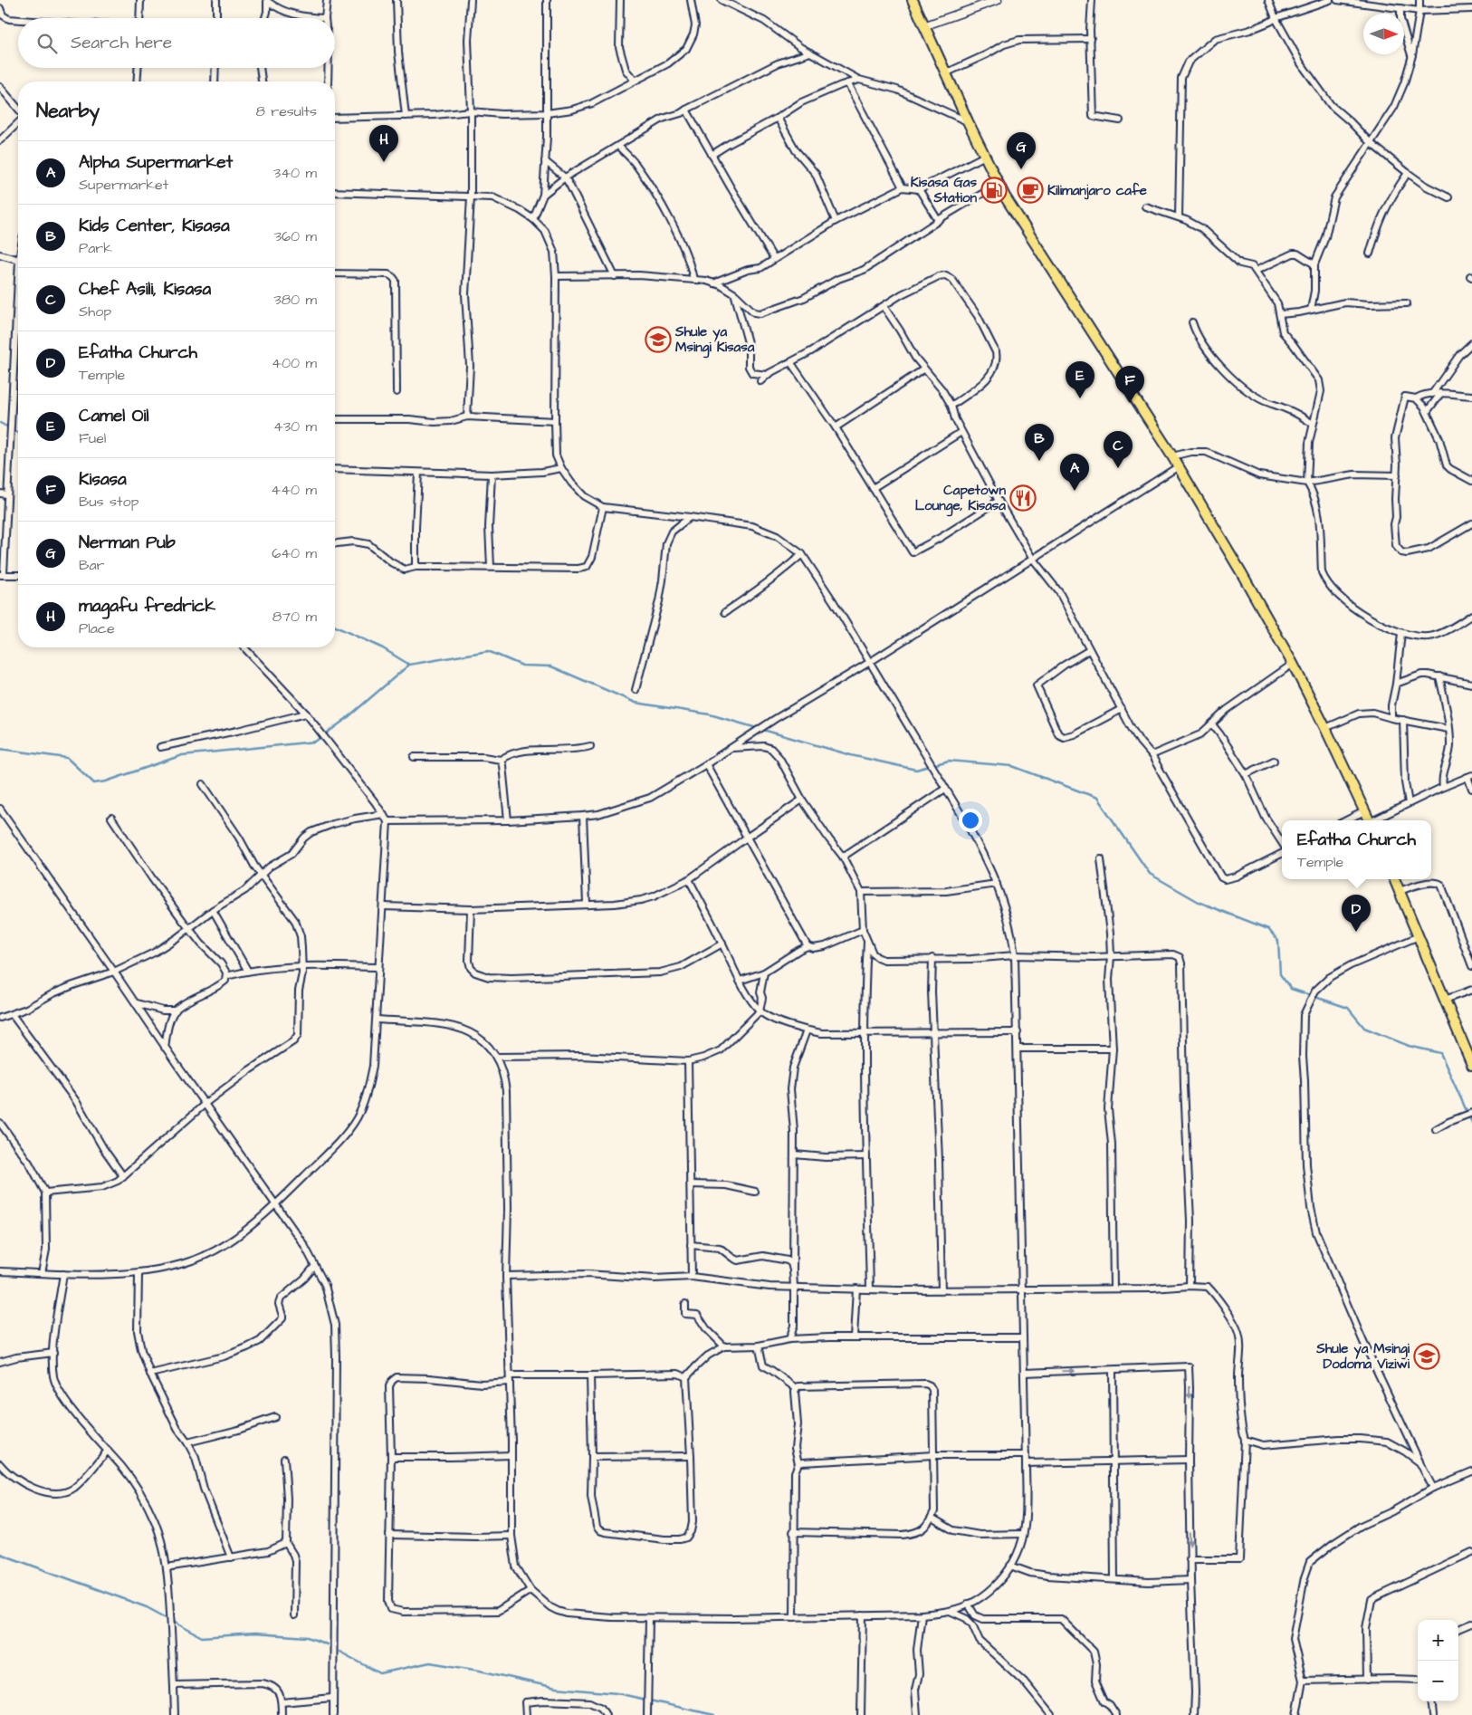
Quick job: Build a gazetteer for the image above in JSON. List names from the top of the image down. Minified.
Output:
{"places":{"fuel station":["Kisasa Gas Station"],"cafe":["Kilimanjaro cafe"],"school or university":["Shule ya Msingi Kisasa","Shule ya Msingi Dodoma Viziwi"],"restaurant":["Capetown Lounge, Kisasa"]},"north":"right","page":{"search":"Search here","heading":["Nearby","8 results"],"pins":["H","G","E","F","B","C","A","D"],"list":[{"mark":"A","name":"Alpha Supermarket","note":"Supermarket","value":"340 m"},{"mark":"B","name":"Kids Center, Kisasa","note":"Park","value":"360 m"},{"mark":"C","name":"Chef Asili, Kisasa","note":"Shop","value":"380 m"},{"mark":"D","name":"Efatha Church","note":"Temple","value":"400 m"},{"mark":"E","name":"Camel Oil","note":"Fuel","value":"430 m"},{"mark":"F","name":"Kisasa","note":"Bus stop","value":"440 m"},{"mark":"G","name":"Nerman Pub","note":"Bar","value":"640 m"},{"mark":"H","name":"magafu fredrick","note":"Place","value":"870 m"}],"popup":["Efatha Church","Temple"],"map_buttons":["+","−"]}}
